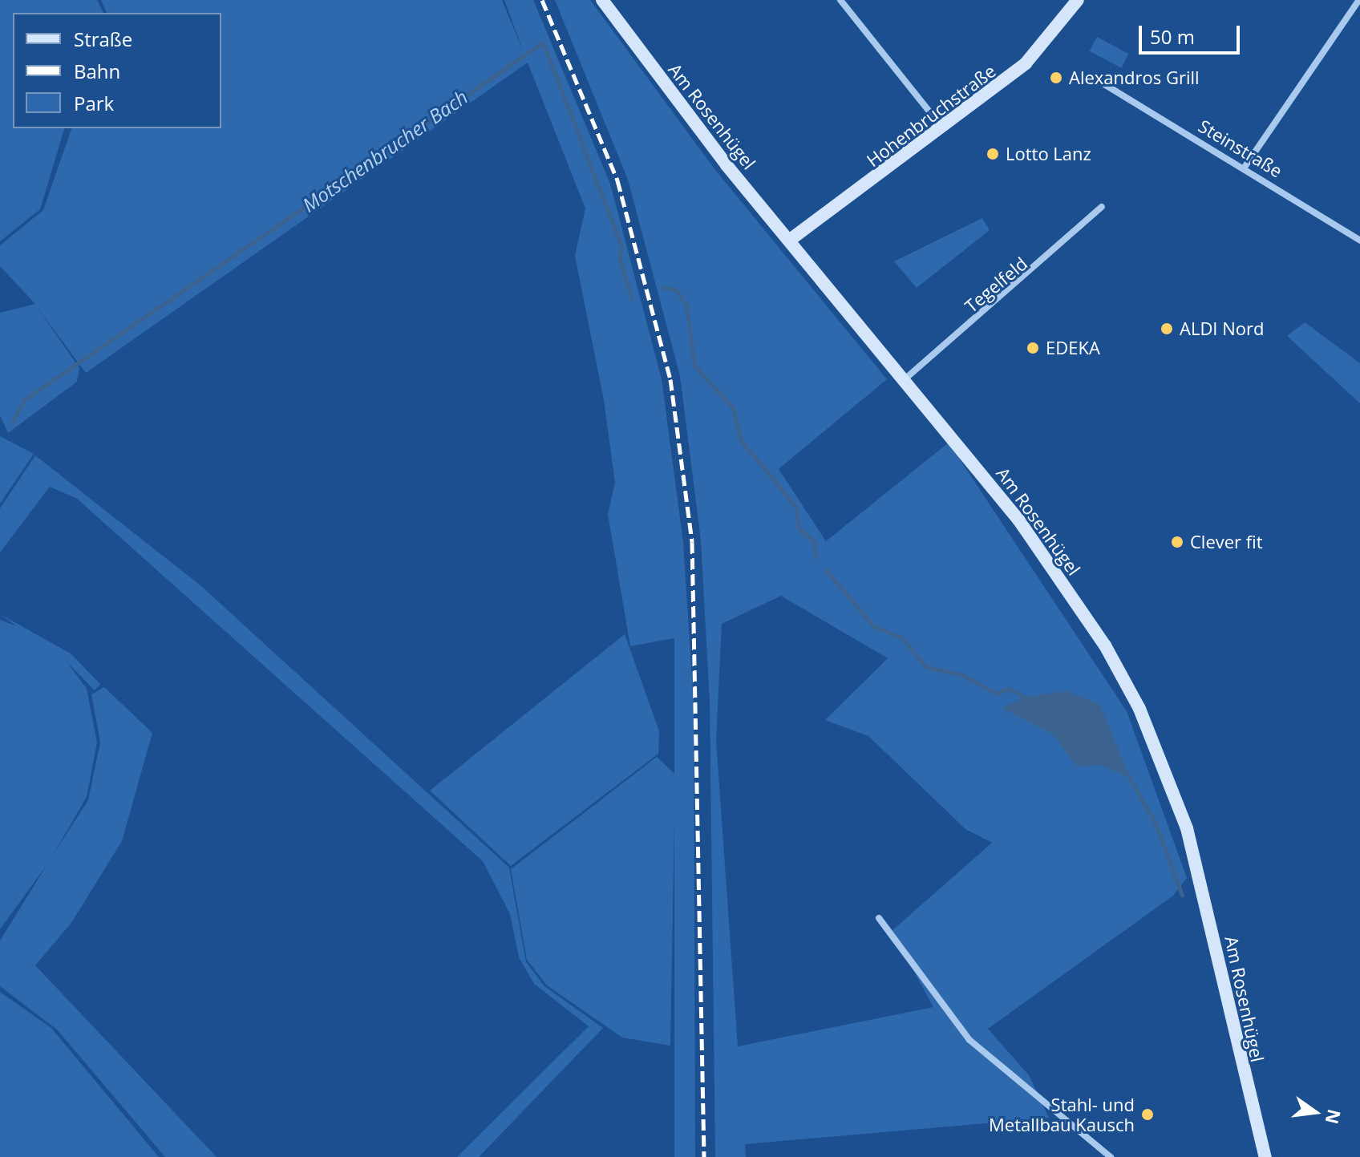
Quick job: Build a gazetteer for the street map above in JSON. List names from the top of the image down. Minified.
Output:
{"streets":{"street":["Hohenbruchstraße","Am Rosenhügel","Steinstraße","Tegelfeld"]},"crossings":[["Hohenbruchstraße","Am Rosenhügel"],["Am Rosenhügel","Tegelfeld"]],"water":["Motschenbrucher Bach"],"places":["Alexandros Grill","Lotto Lanz","ALDI Nord","EDEKA","Clever fit","Stahl- und Metallbau Kausch"],"legend":["Straße","Bahn","Park"],"scale_bar":"50 m","north":"right"}
